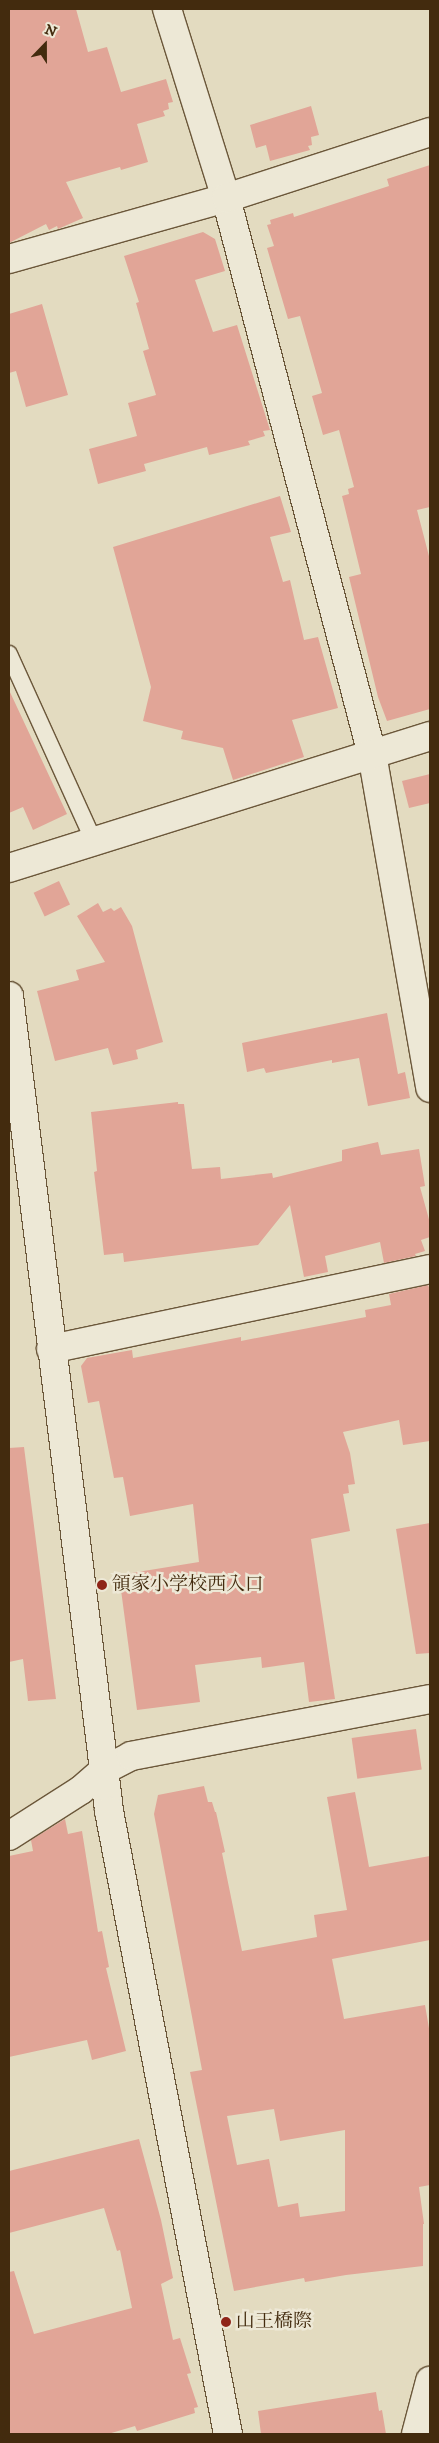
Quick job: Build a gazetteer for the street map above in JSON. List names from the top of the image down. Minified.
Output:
{"places":["領家小学校西入口","山王橋際"],"north":"top"}
